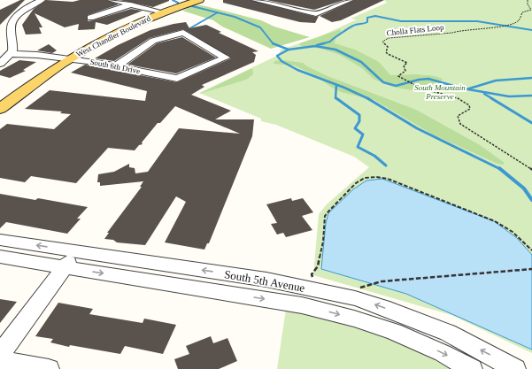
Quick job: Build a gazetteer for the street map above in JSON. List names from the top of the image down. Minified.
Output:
{"streets":{"main road":["West Chandler Boulevard"],"street":["South 6th Drive","South 5th Avenue"],"path":["Cholla Flats Loop"]},"crossings":[["West Chandler Boulevard","South 6th Drive"]],"parks":["South Mountain Preserve"]}
